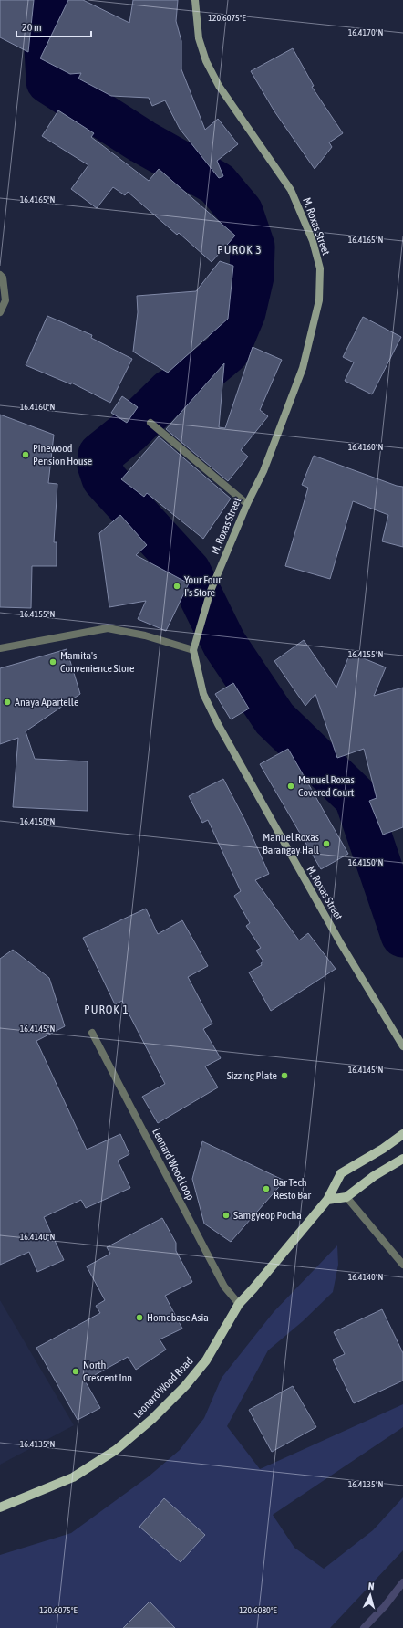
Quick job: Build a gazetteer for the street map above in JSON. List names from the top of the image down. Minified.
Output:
{"streets":{"main road":["M. Roxas Street","Leonard Wood Road"],"street":["Leonard Wood Loop"]},"crossings":[["Leonard Wood Loop","Leonard Wood Road"]],"districts":["PUROK 3","PUROK 1"],"places":["Pinewood Pension House","Your Four I's Store","Mamita's Convenience Store","Anaya Apartelle","Manuel Roxas Covered Court","Manuel Roxas Barangay Hall","Sizzing Plate","Bar Tech Resto Bar","Samgyeop Pocha","Homebase Asia","North Crescent Inn"],"scale_bar":"20 m","north":"top","coordinates":["120.6075°E","16.4170°N","16.4165°N","16.4160°N","16.4155°N","16.4150°N","16.4145°N","16.4140°N","16.4135°N","120.6080°E"]}
